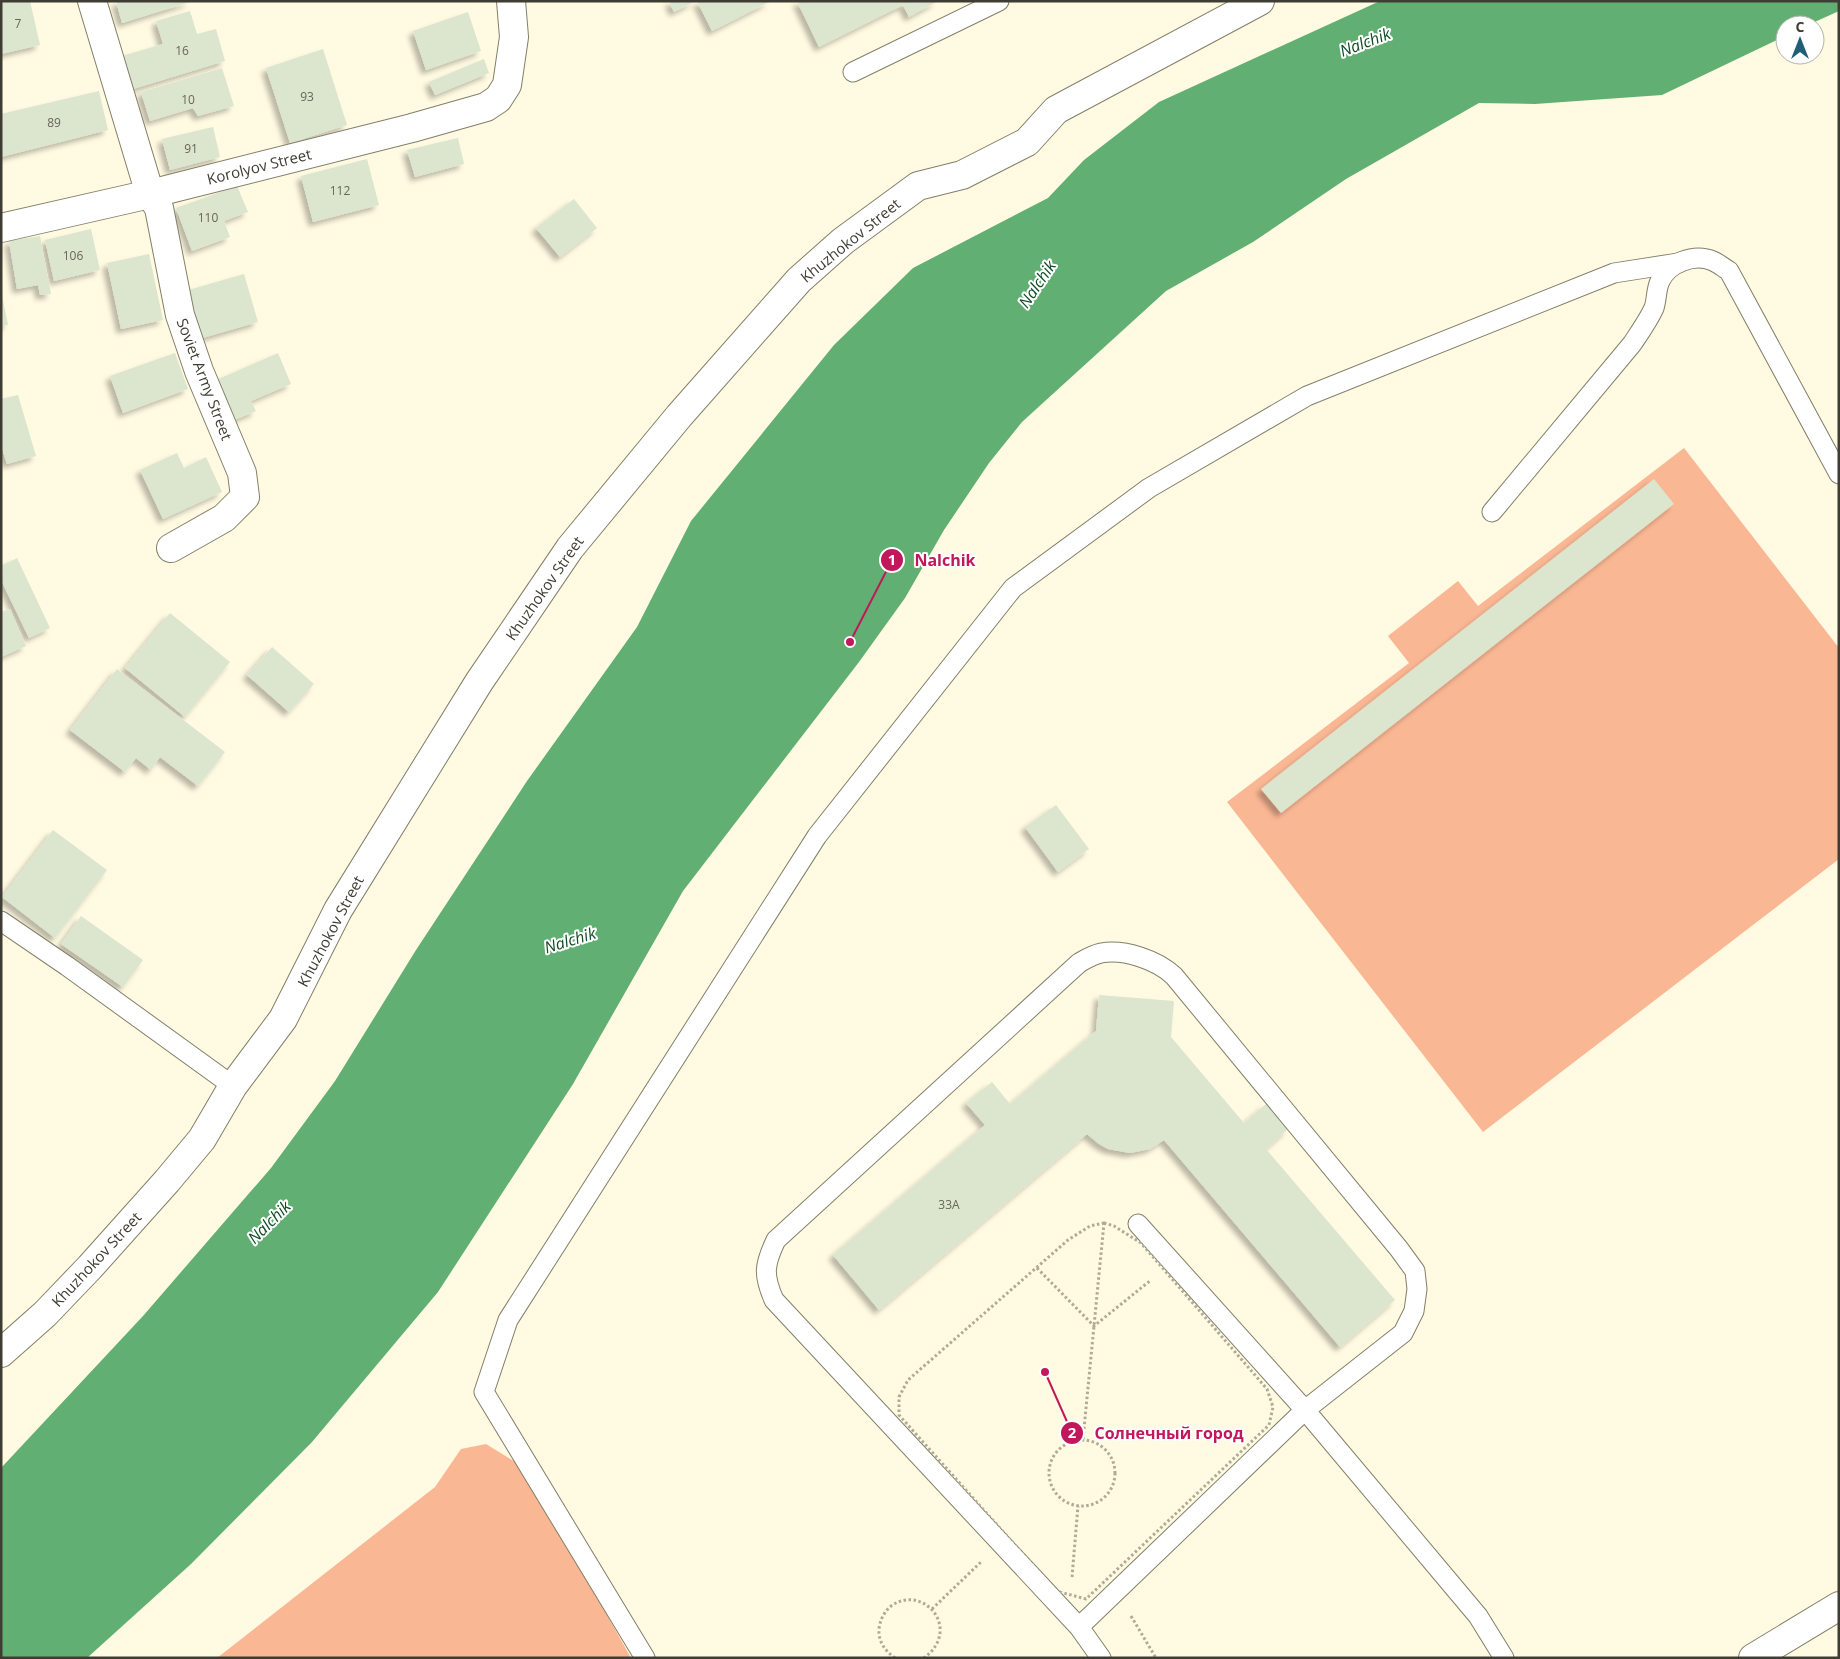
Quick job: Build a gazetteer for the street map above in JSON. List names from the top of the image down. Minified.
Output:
{"streets":{"street":["Korolyov Street","Khuzhokov Street","Soviet Army Street"]},"crossings":[["Korolyov Street","Soviet Army Street"]],"water":["Nalchik"],"places":["Nalchik","Солнечный город"],"house_numbers":["7","16","93","10","89","91","112","110","106","33А"],"north":"top"}
